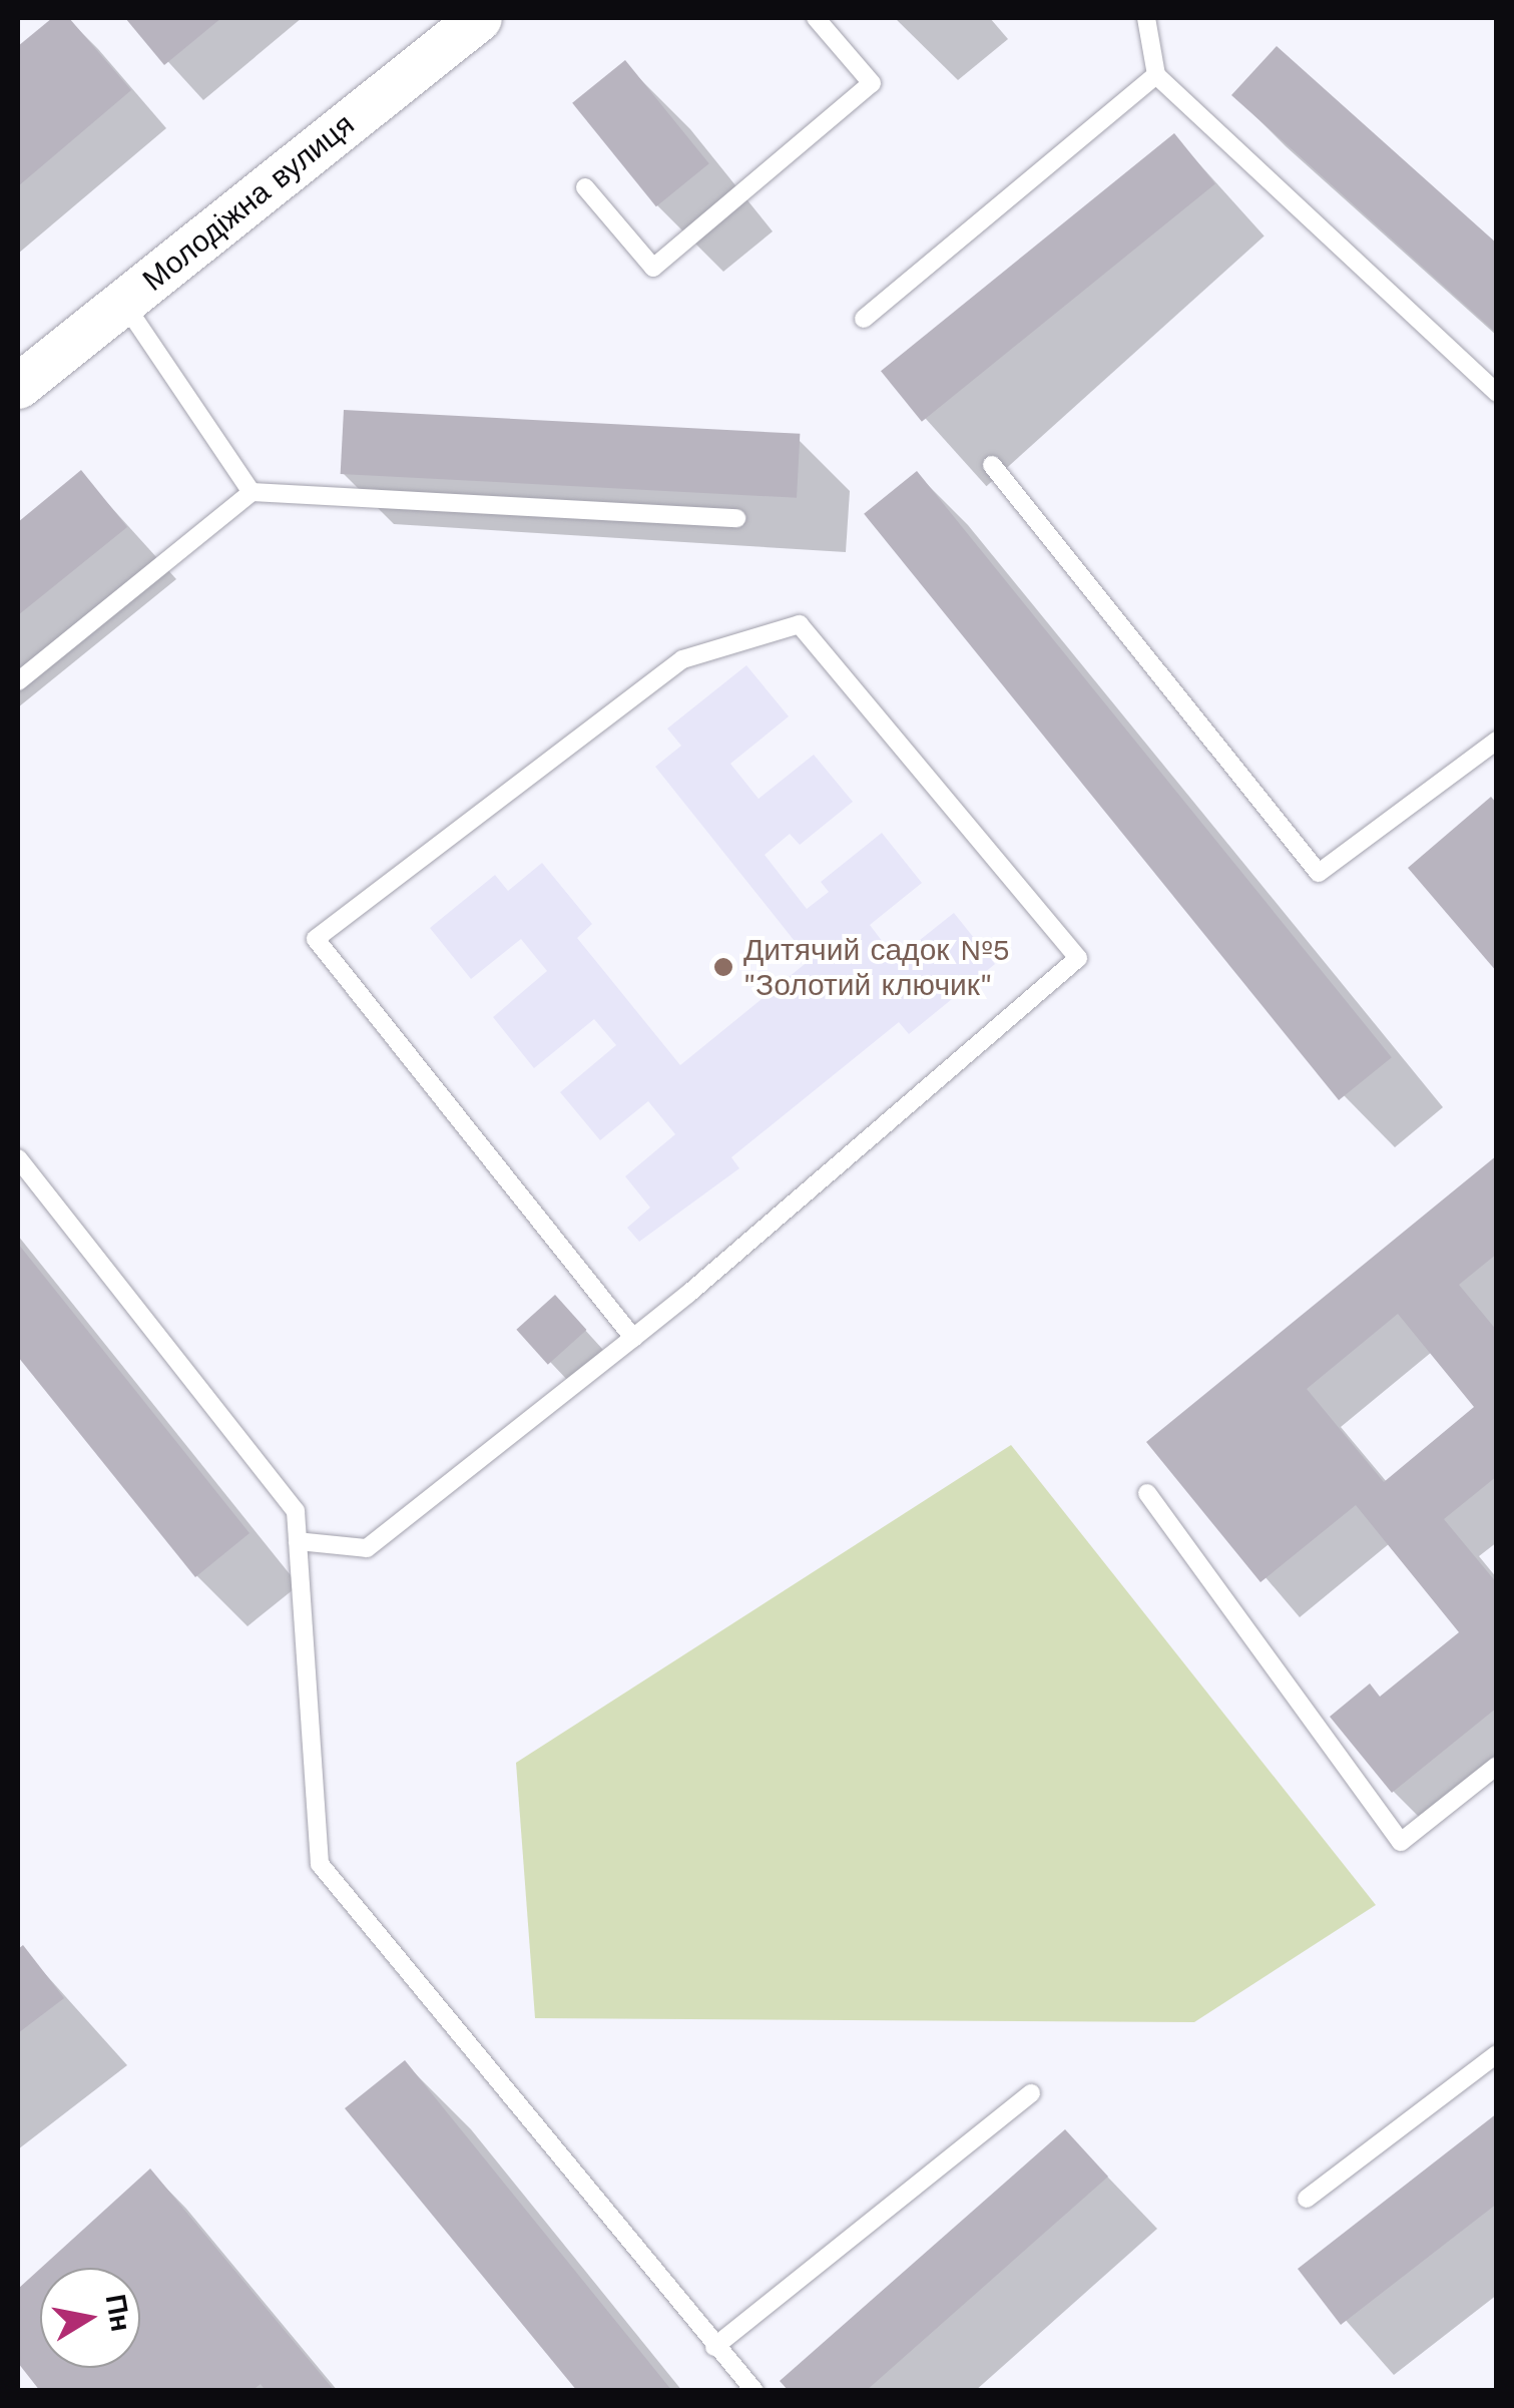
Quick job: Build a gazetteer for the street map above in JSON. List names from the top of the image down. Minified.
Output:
{"streets":{"street":["Молодіжна вулиця"]},"places":["Дитячий садок №5 \"Золотий ключик\""],"north":"right"}
